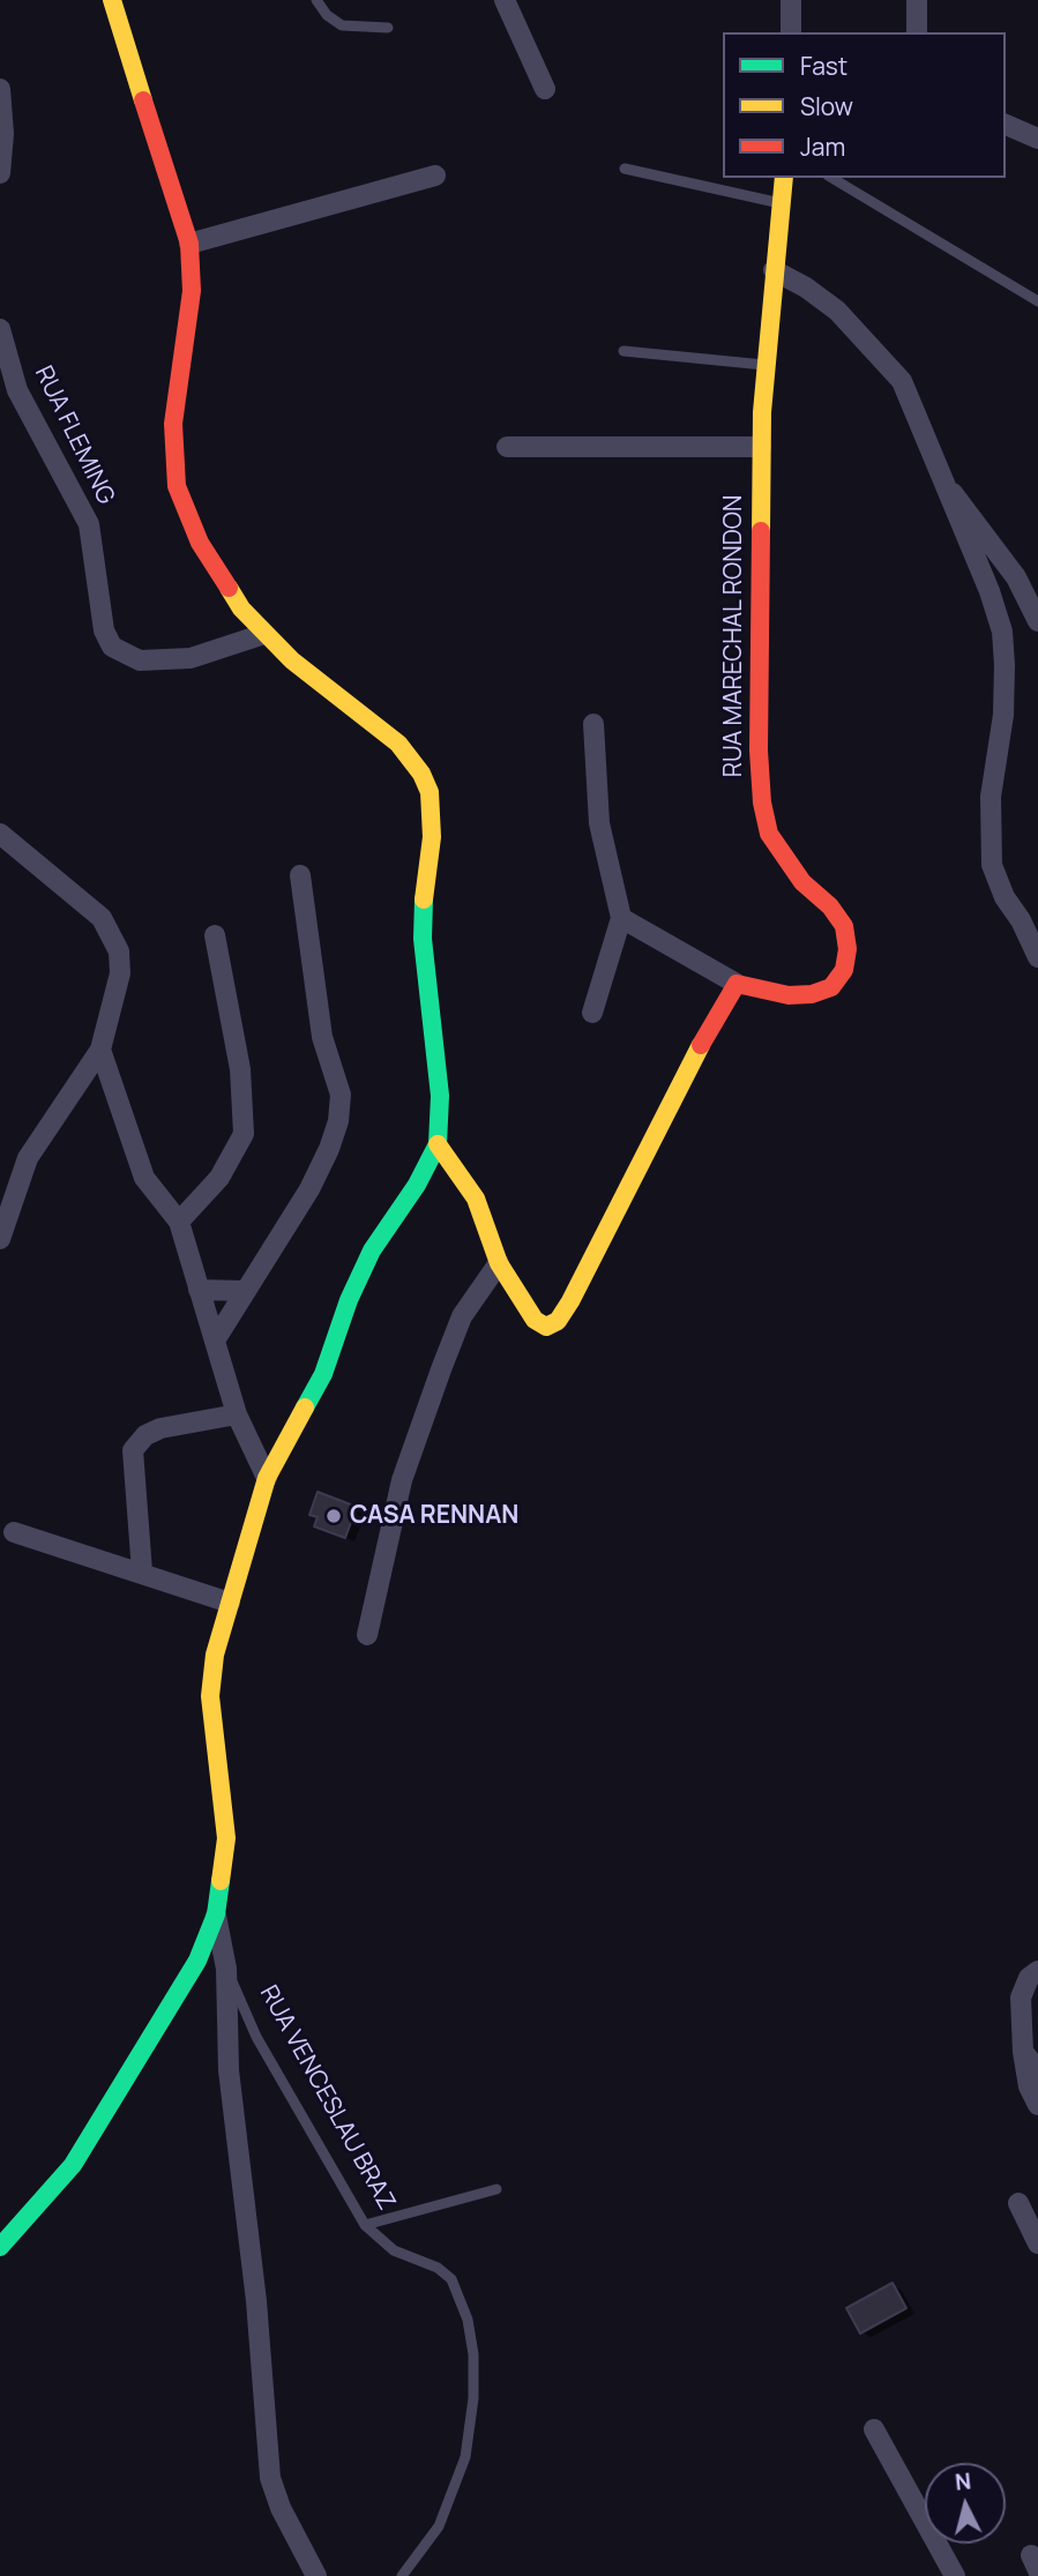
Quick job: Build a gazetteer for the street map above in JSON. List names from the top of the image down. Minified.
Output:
{"streets":{"street":["RUA FLEMING","RUA MARECHAL RONDON","RUA VENCESLAU BRAZ"]},"crossings":[["RUA FLEMING","RUA VENCESLAU BRAZ"]],"places":["CASA RENNAN"],"legend":["Fast","Slow","Jam"],"north":"top"}
